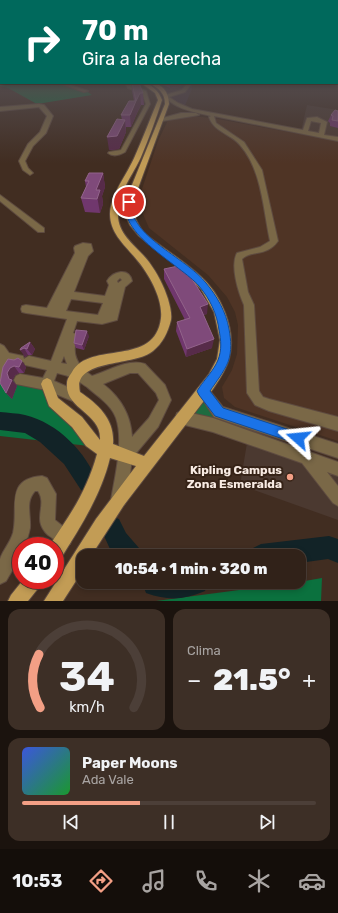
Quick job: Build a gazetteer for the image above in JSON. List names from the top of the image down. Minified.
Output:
{"places":["Kipling Campus Zona Esmeralda"],"page":{"turn":["70 m","Gira a la derecha"],"limit":"40","trip":"10:54 · 1 min · 320 m","tile":"Clima","heat":["−","21.5°","+"],"song":["Paper Moons","Ada Vale"],"tabs":"10:53","gauge":["34","km/h"]}}
